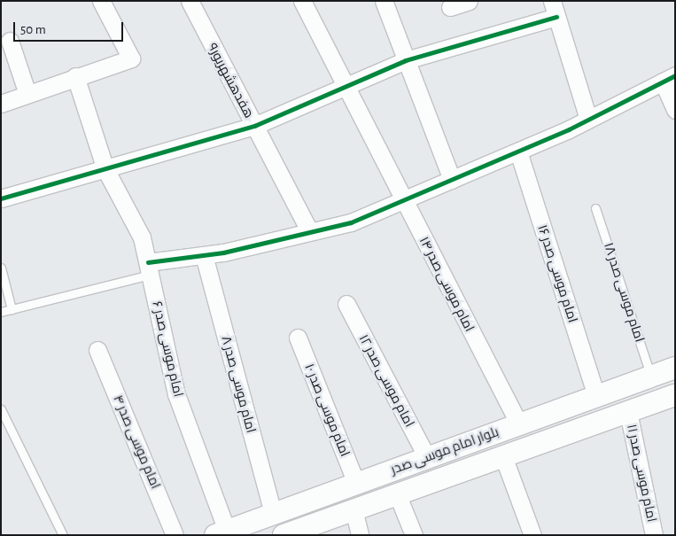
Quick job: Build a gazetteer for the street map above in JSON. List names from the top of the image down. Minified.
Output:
{"streets":{"street":["هفدهشهریور۹","امام موسی صدر ۱۶","امام موسی صدر ۱۴","امام موسی صدر ۶","امام موسی صدر ۱۲","امام موسی صدر ۸","امام موسی صدر ۱۰","امام موسی صدر ۴","بلوار امام موسی صدر","امام موسی صدر ۱۱"],"lane":["امام موسی صدر ۱۸"]},"crossings":[["امام موسی صدر ۱۶","بلوار امام موسی صدر"],["امام موسی صدر ۱۴","بلوار امام موسی صدر"],["امام موسی صدر ۱۸","بلوار امام موسی صدر"],["امام موسی صدر ۶","بلوار امام موسی صدر"],["امام موسی صدر ۱۲","بلوار امام موسی صدر"],["امام موسی صدر ۸","بلوار امام موسی صدر"],["امام موسی صدر ۱۰","بلوار امام موسی صدر"],["بلوار امام موسی صدر","امام موسی صدر ۱۱"]],"scale_bar":"50 m"}
